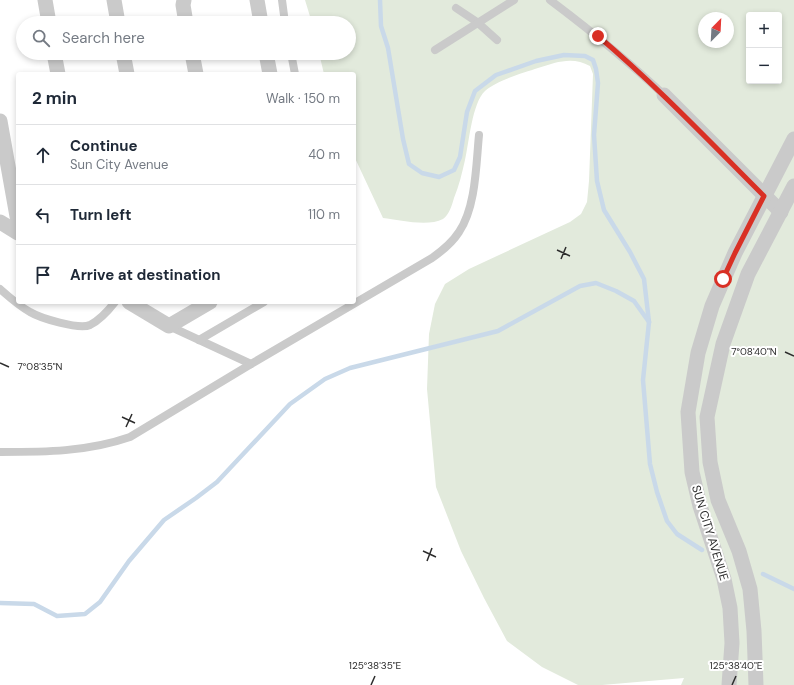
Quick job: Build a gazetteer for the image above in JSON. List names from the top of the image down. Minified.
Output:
{"streets":{"street":["SUN CITY AVENUE"]},"north":"top right","page":{"map_buttons":["+","−"],"search":"Search here","heading":["2 min","Walk · 150 m"],"list":[["Continue","Sun City Avenue","40 m"],["Turn left","110 m"],"Arrive at destination"]},"coordinates":["7°08'40\"N","7°08'35\"N","125°38'35\"E","125°38'40\"E"]}
